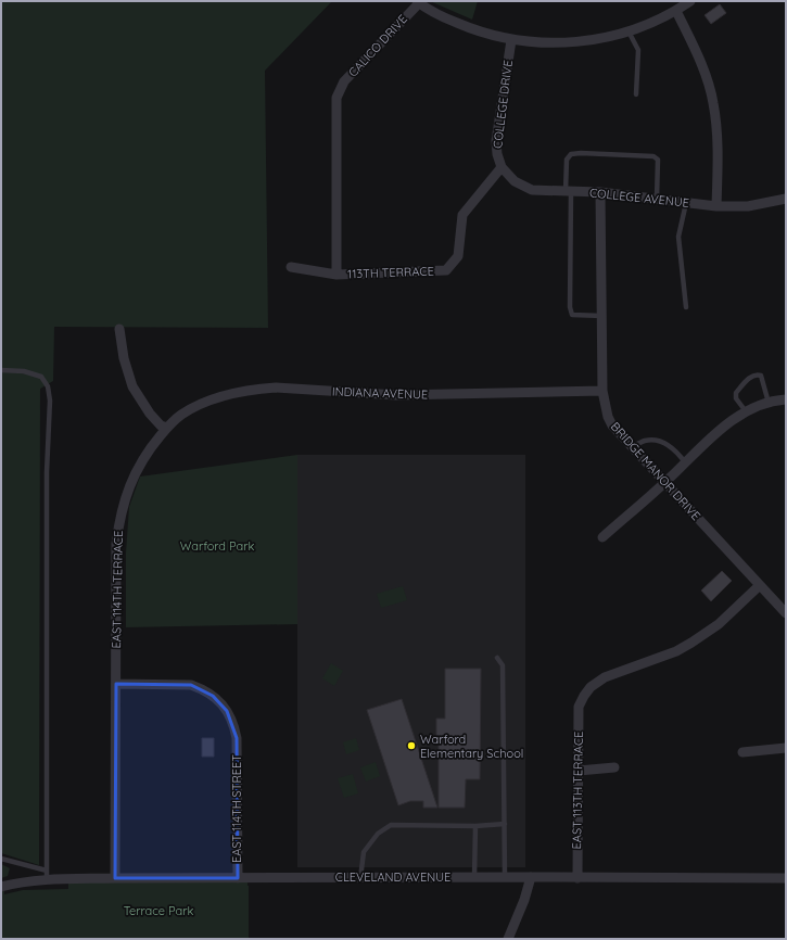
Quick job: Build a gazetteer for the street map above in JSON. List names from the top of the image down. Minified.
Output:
{"streets":{"street":["CALICO DRIVE","COLLEGE DRIVE","COLLEGE AVENUE","113TH TERRACE","INDIANA AVENUE","BRIDGE MANOR DRIVE","EAST 114TH TERRACE","EAST 113TH TERRACE","EAST 114TH STREET","CLEVELAND AVENUE"]},"crossings":[["CALICO DRIVE","COLLEGE DRIVE"],["CALICO DRIVE","113TH TERRACE"],["COLLEGE DRIVE","COLLEGE AVENUE"],["COLLEGE DRIVE","113TH TERRACE"],["COLLEGE AVENUE","113TH TERRACE"],["COLLEGE AVENUE","BRIDGE MANOR DRIVE"],["INDIANA AVENUE","BRIDGE MANOR DRIVE"],["INDIANA AVENUE","EAST 114TH TERRACE"],["BRIDGE MANOR DRIVE","EAST 113TH TERRACE"],["EAST 114TH TERRACE","EAST 114TH STREET"],["EAST 114TH TERRACE","CLEVELAND AVENUE"],["EAST 113TH TERRACE","CLEVELAND AVENUE"],["EAST 114TH STREET","CLEVELAND AVENUE"]],"parks":["Warford Park","Terrace Park"],"places":["Warford Elementary School"]}
